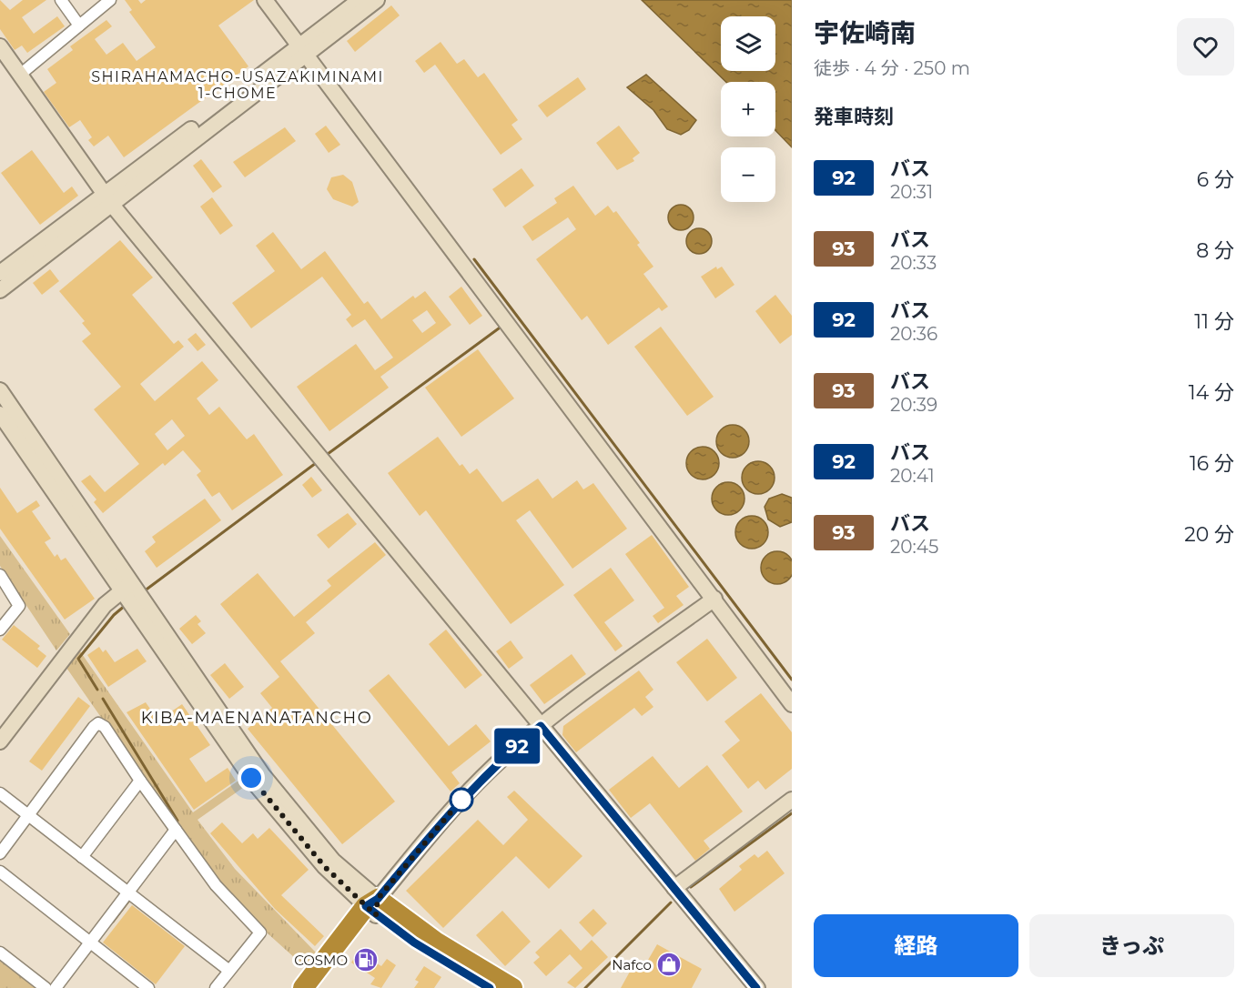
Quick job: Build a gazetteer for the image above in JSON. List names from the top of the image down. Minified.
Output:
{"districts":["SHIRAHAMACHO-USAZAKIMINAMI 1-CHOME","KIBA-MAENANATANCHO"],"places":{"fuel station":["COSMO"],"shop":["Nafco"]},"lines":["bus line 92"],"page":{"on_map":"92","heading":[["宇佐崎南","徒歩 · 4 分 · 250 m"],"発車時刻"],"map_buttons":["+","−"],"list":[{"mark":"92","name":"バス","note":"20:31","value":"6 分"},{"mark":"93","name":"バス","note":"20:33","value":"8 分"},{"mark":"92","name":"バス","note":"20:36","value":"11 分"},{"mark":"93","name":"バス","note":"20:39","value":"14 分"},{"mark":"92","name":"バス","note":"20:41","value":"16 分"},{"mark":"93","name":"バス","note":"20:45","value":"20 分"}],"buttons":["経路","きっぷ"]}}
